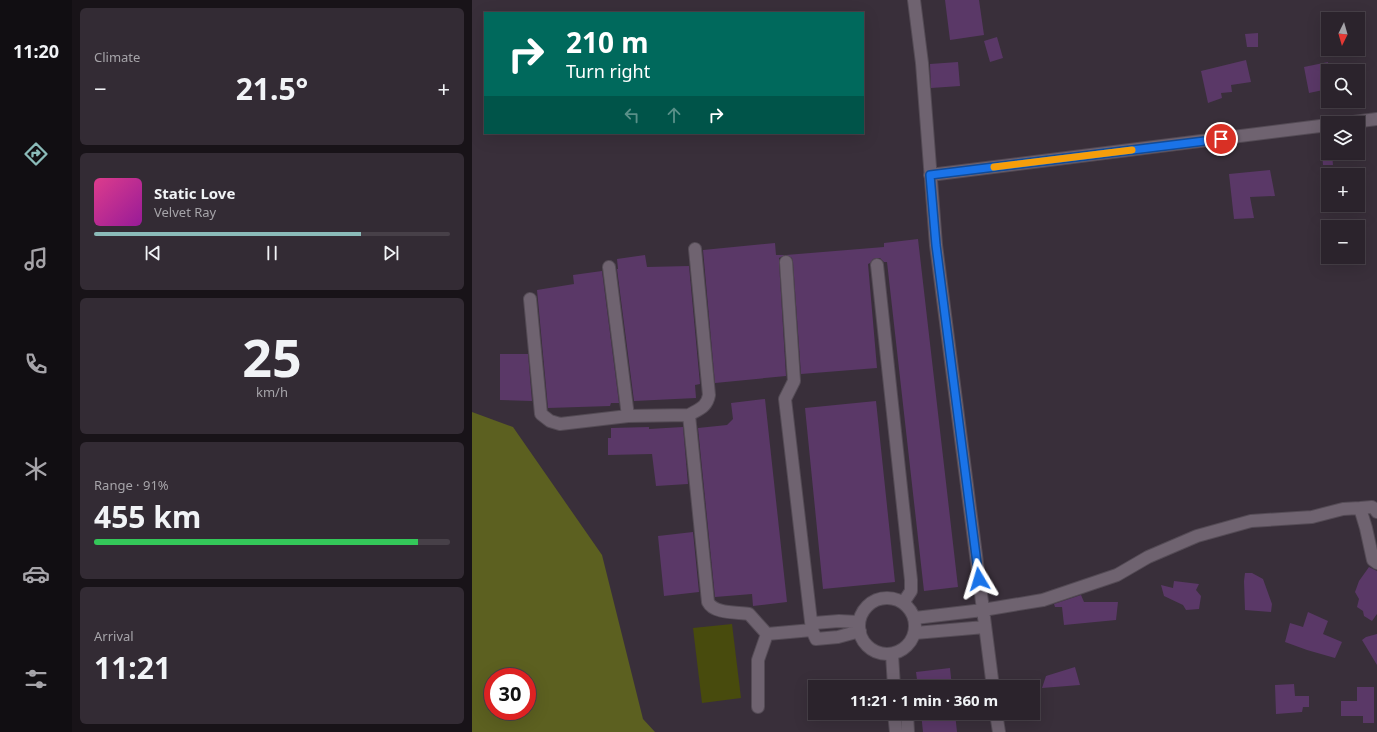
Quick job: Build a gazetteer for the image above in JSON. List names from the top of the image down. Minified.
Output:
{"north":"bottom","page":{"tabs":"11:20","tile":["Climate",["25","km/h"],["Range · 91%","455 km"],["Arrival","11:21"]],"map_buttons":["+","−"],"turn":["210 m","Turn right"],"heat":["−","21.5°","+"],"song":["Static Love","Velvet Ray"],"limit":"30","trip":"11:21 · 1 min · 360 m"}}
